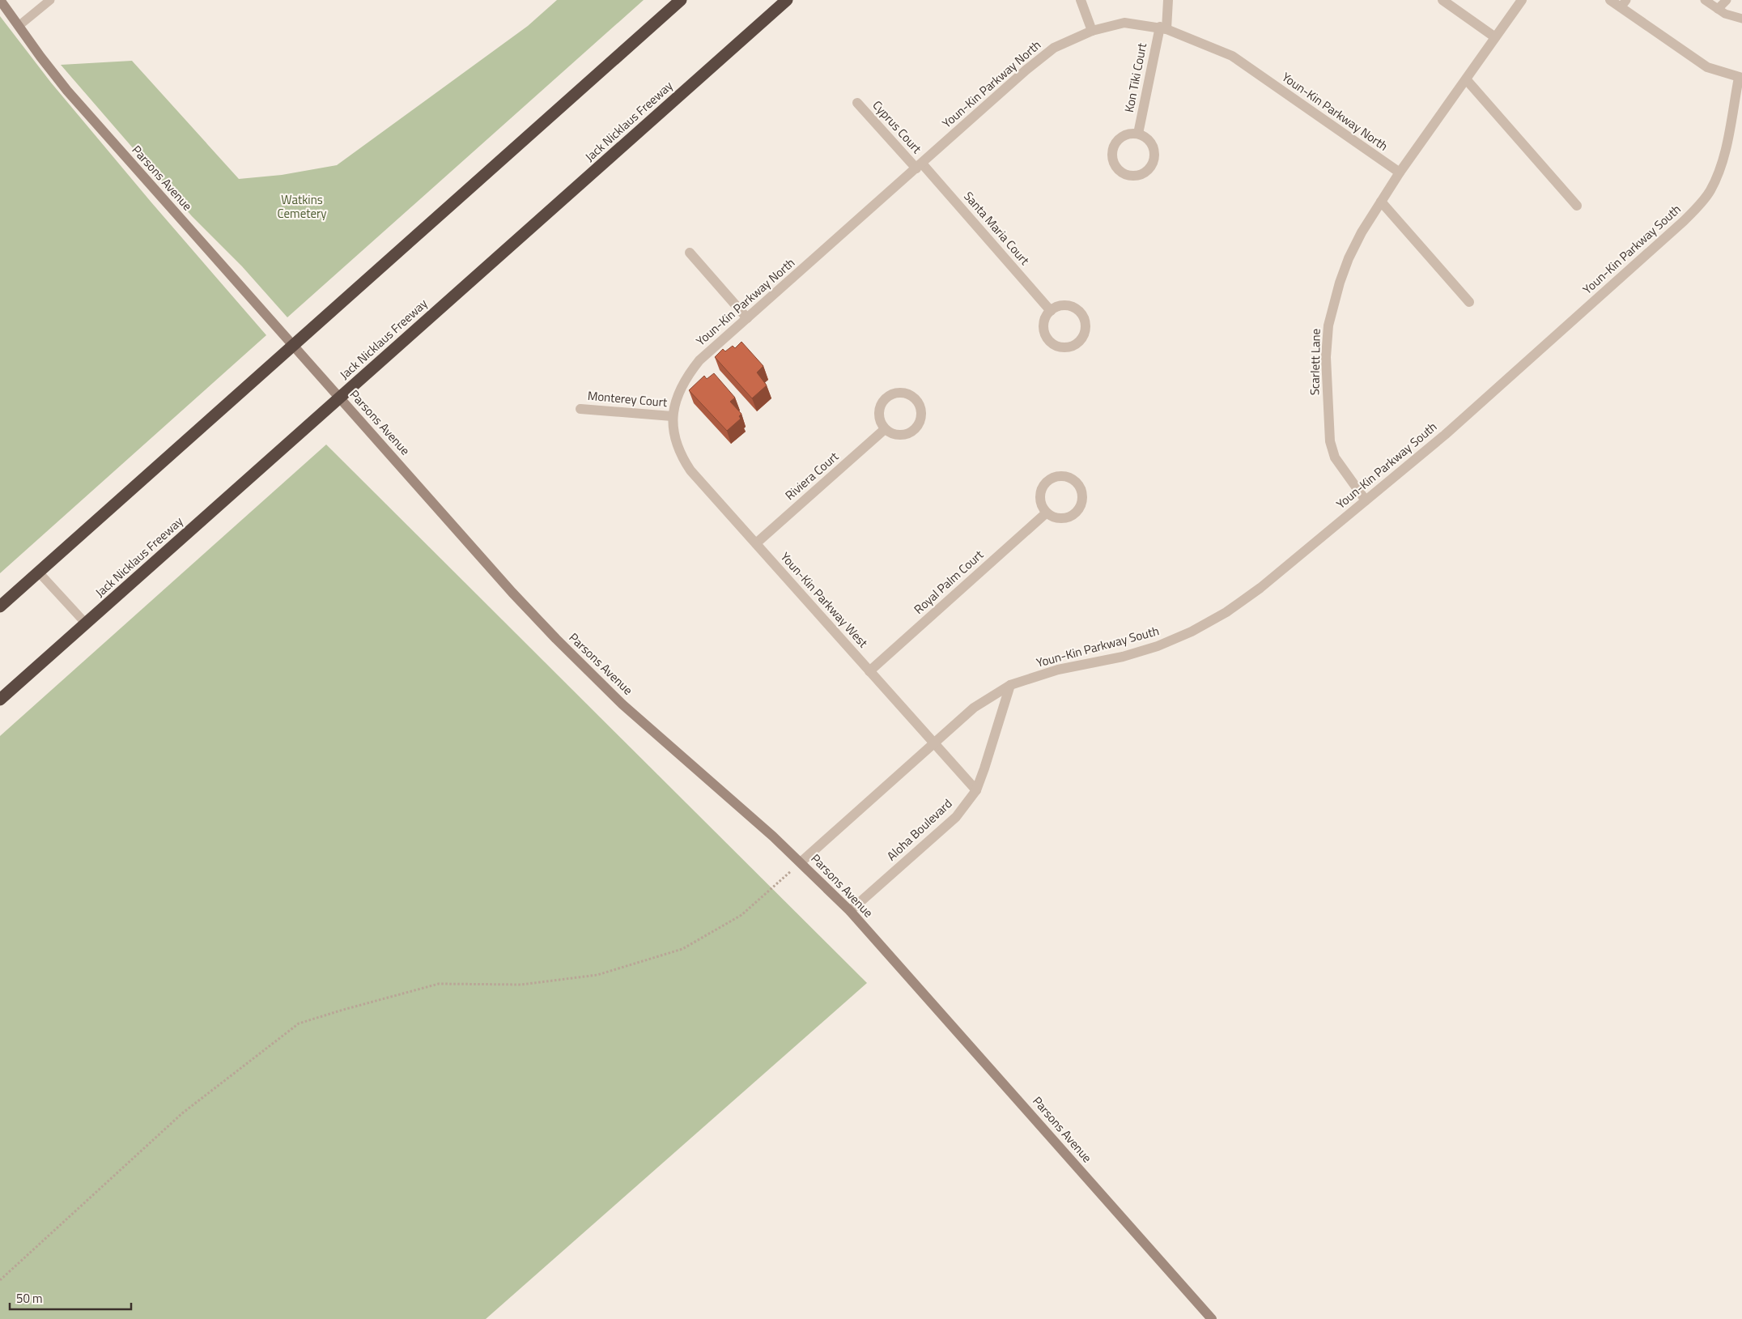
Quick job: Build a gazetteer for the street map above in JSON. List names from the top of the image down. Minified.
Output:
{"streets":{"highway":["Jack Nicklaus Freeway"],"street":["Kon Tiki Court","Youn-Kin Parkway North","Cyprus Court","Parsons Avenue","Santa Maria Court","Youn-Kin Parkway South","Scarlett Lane","Monterey Court","Riviera Court","Royal Palm Court","Youn-Kin Parkway West","Aloha Boulevard"]},"crossings":[["Kon Tiki Court","Youn-Kin Parkway North"],["Youn-Kin Parkway North","Cyprus Court"],["Youn-Kin Parkway North","Santa Maria Court"],["Youn-Kin Parkway North","Scarlett Lane"],["Youn-Kin Parkway North","Monterey Court"],["Youn-Kin Parkway North","Youn-Kin Parkway West"],["Cyprus Court","Santa Maria Court"],["Parsons Avenue","Aloha Boulevard"],["Youn-Kin Parkway South","Scarlett Lane"],["Youn-Kin Parkway South","Youn-Kin Parkway West"],["Youn-Kin Parkway South","Aloha Boulevard"],["Monterey Court","Youn-Kin Parkway West"],["Riviera Court","Youn-Kin Parkway West"],["Royal Palm Court","Youn-Kin Parkway West"],["Youn-Kin Parkway West","Aloha Boulevard"]],"parks":["Watkins Cemetery"],"scale_bar":"50 m"}
